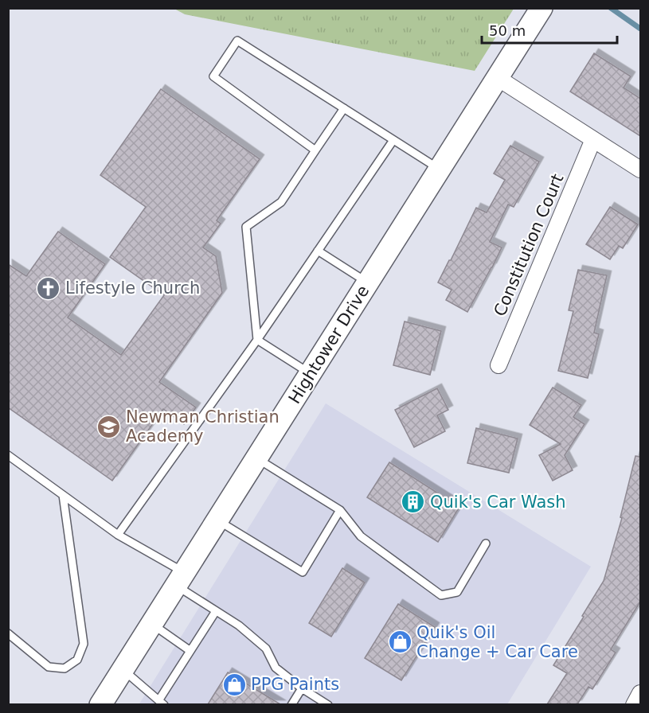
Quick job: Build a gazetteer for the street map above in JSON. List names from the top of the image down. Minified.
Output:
{"streets":{"main road":["Hightower Drive"],"street":["Constitution Court"]},"places":{"church":["Lifestyle Church"],"school or university":["Newman Christian Academy"],"building":["Quik's Car Wash"],"shop":["Quik's Oil Change + Car Care","PPG Paints"]},"scale_bar":"50 m"}
